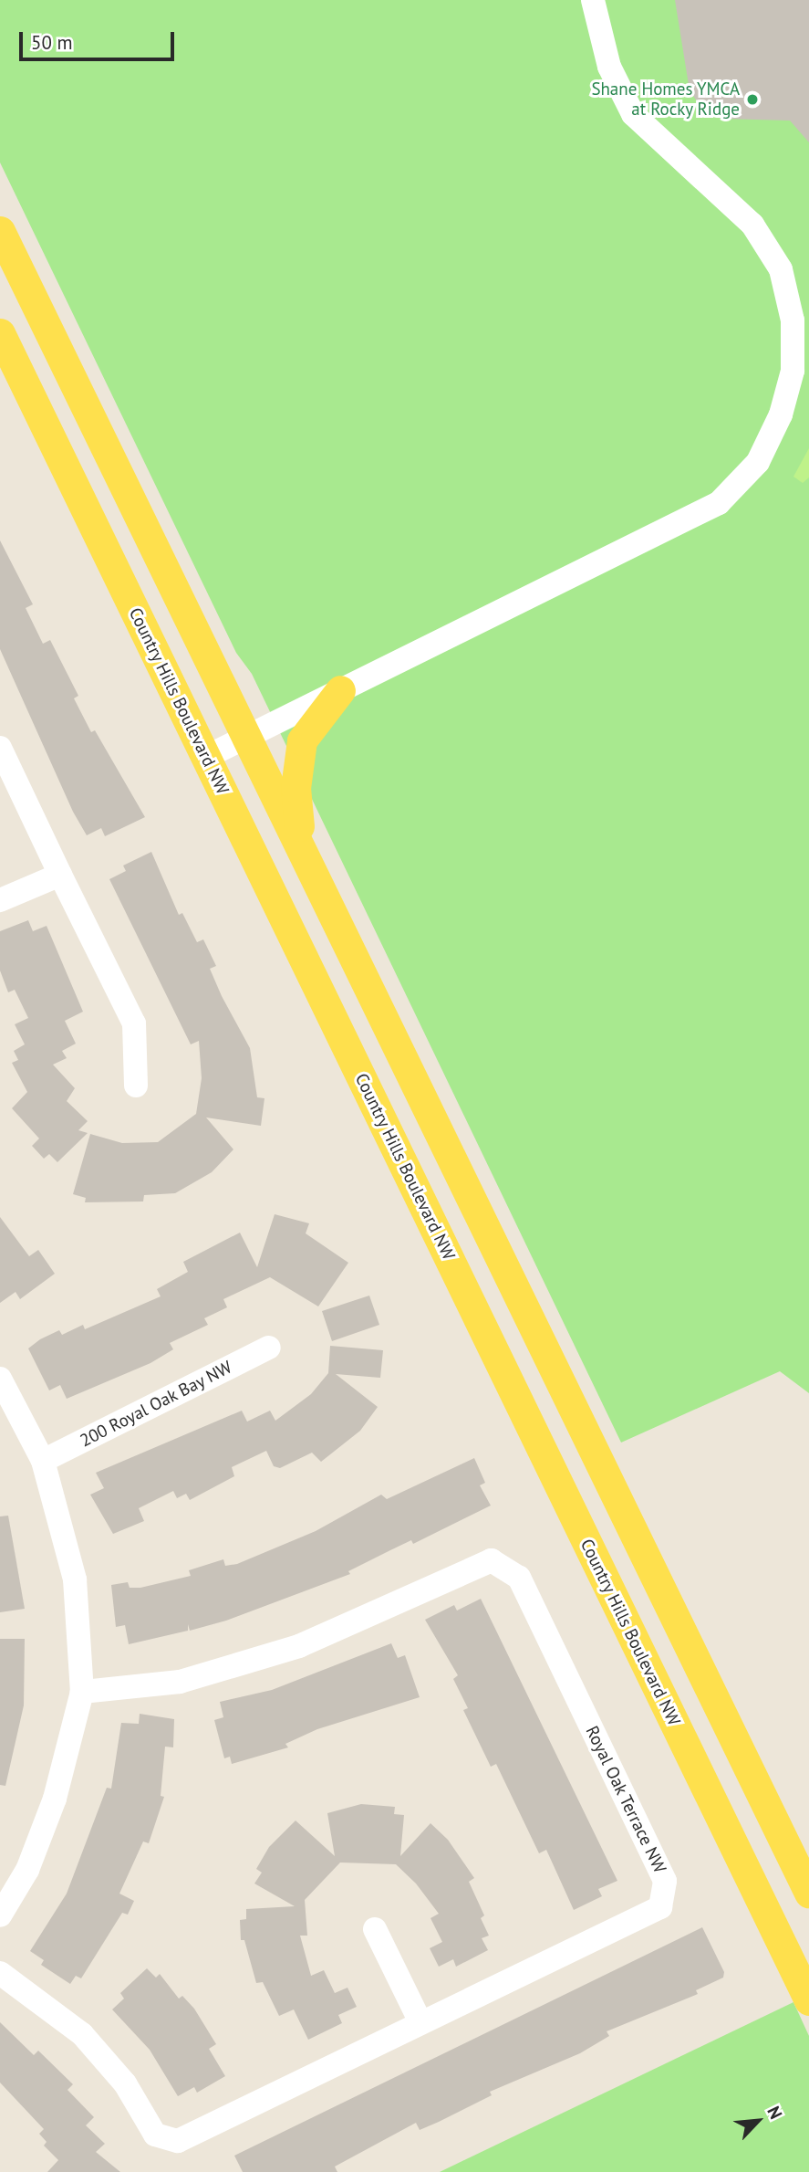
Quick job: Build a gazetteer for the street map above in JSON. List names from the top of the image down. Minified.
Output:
{"streets":{"main road":["Country Hills Boulevard NW"],"street":["200 Royal Oak Bay NW","Royal Oak Terrace NW"]},"places":["Shane Homes YMCA at Rocky Ridge"],"scale_bar":"50 m","north":"top right"}
